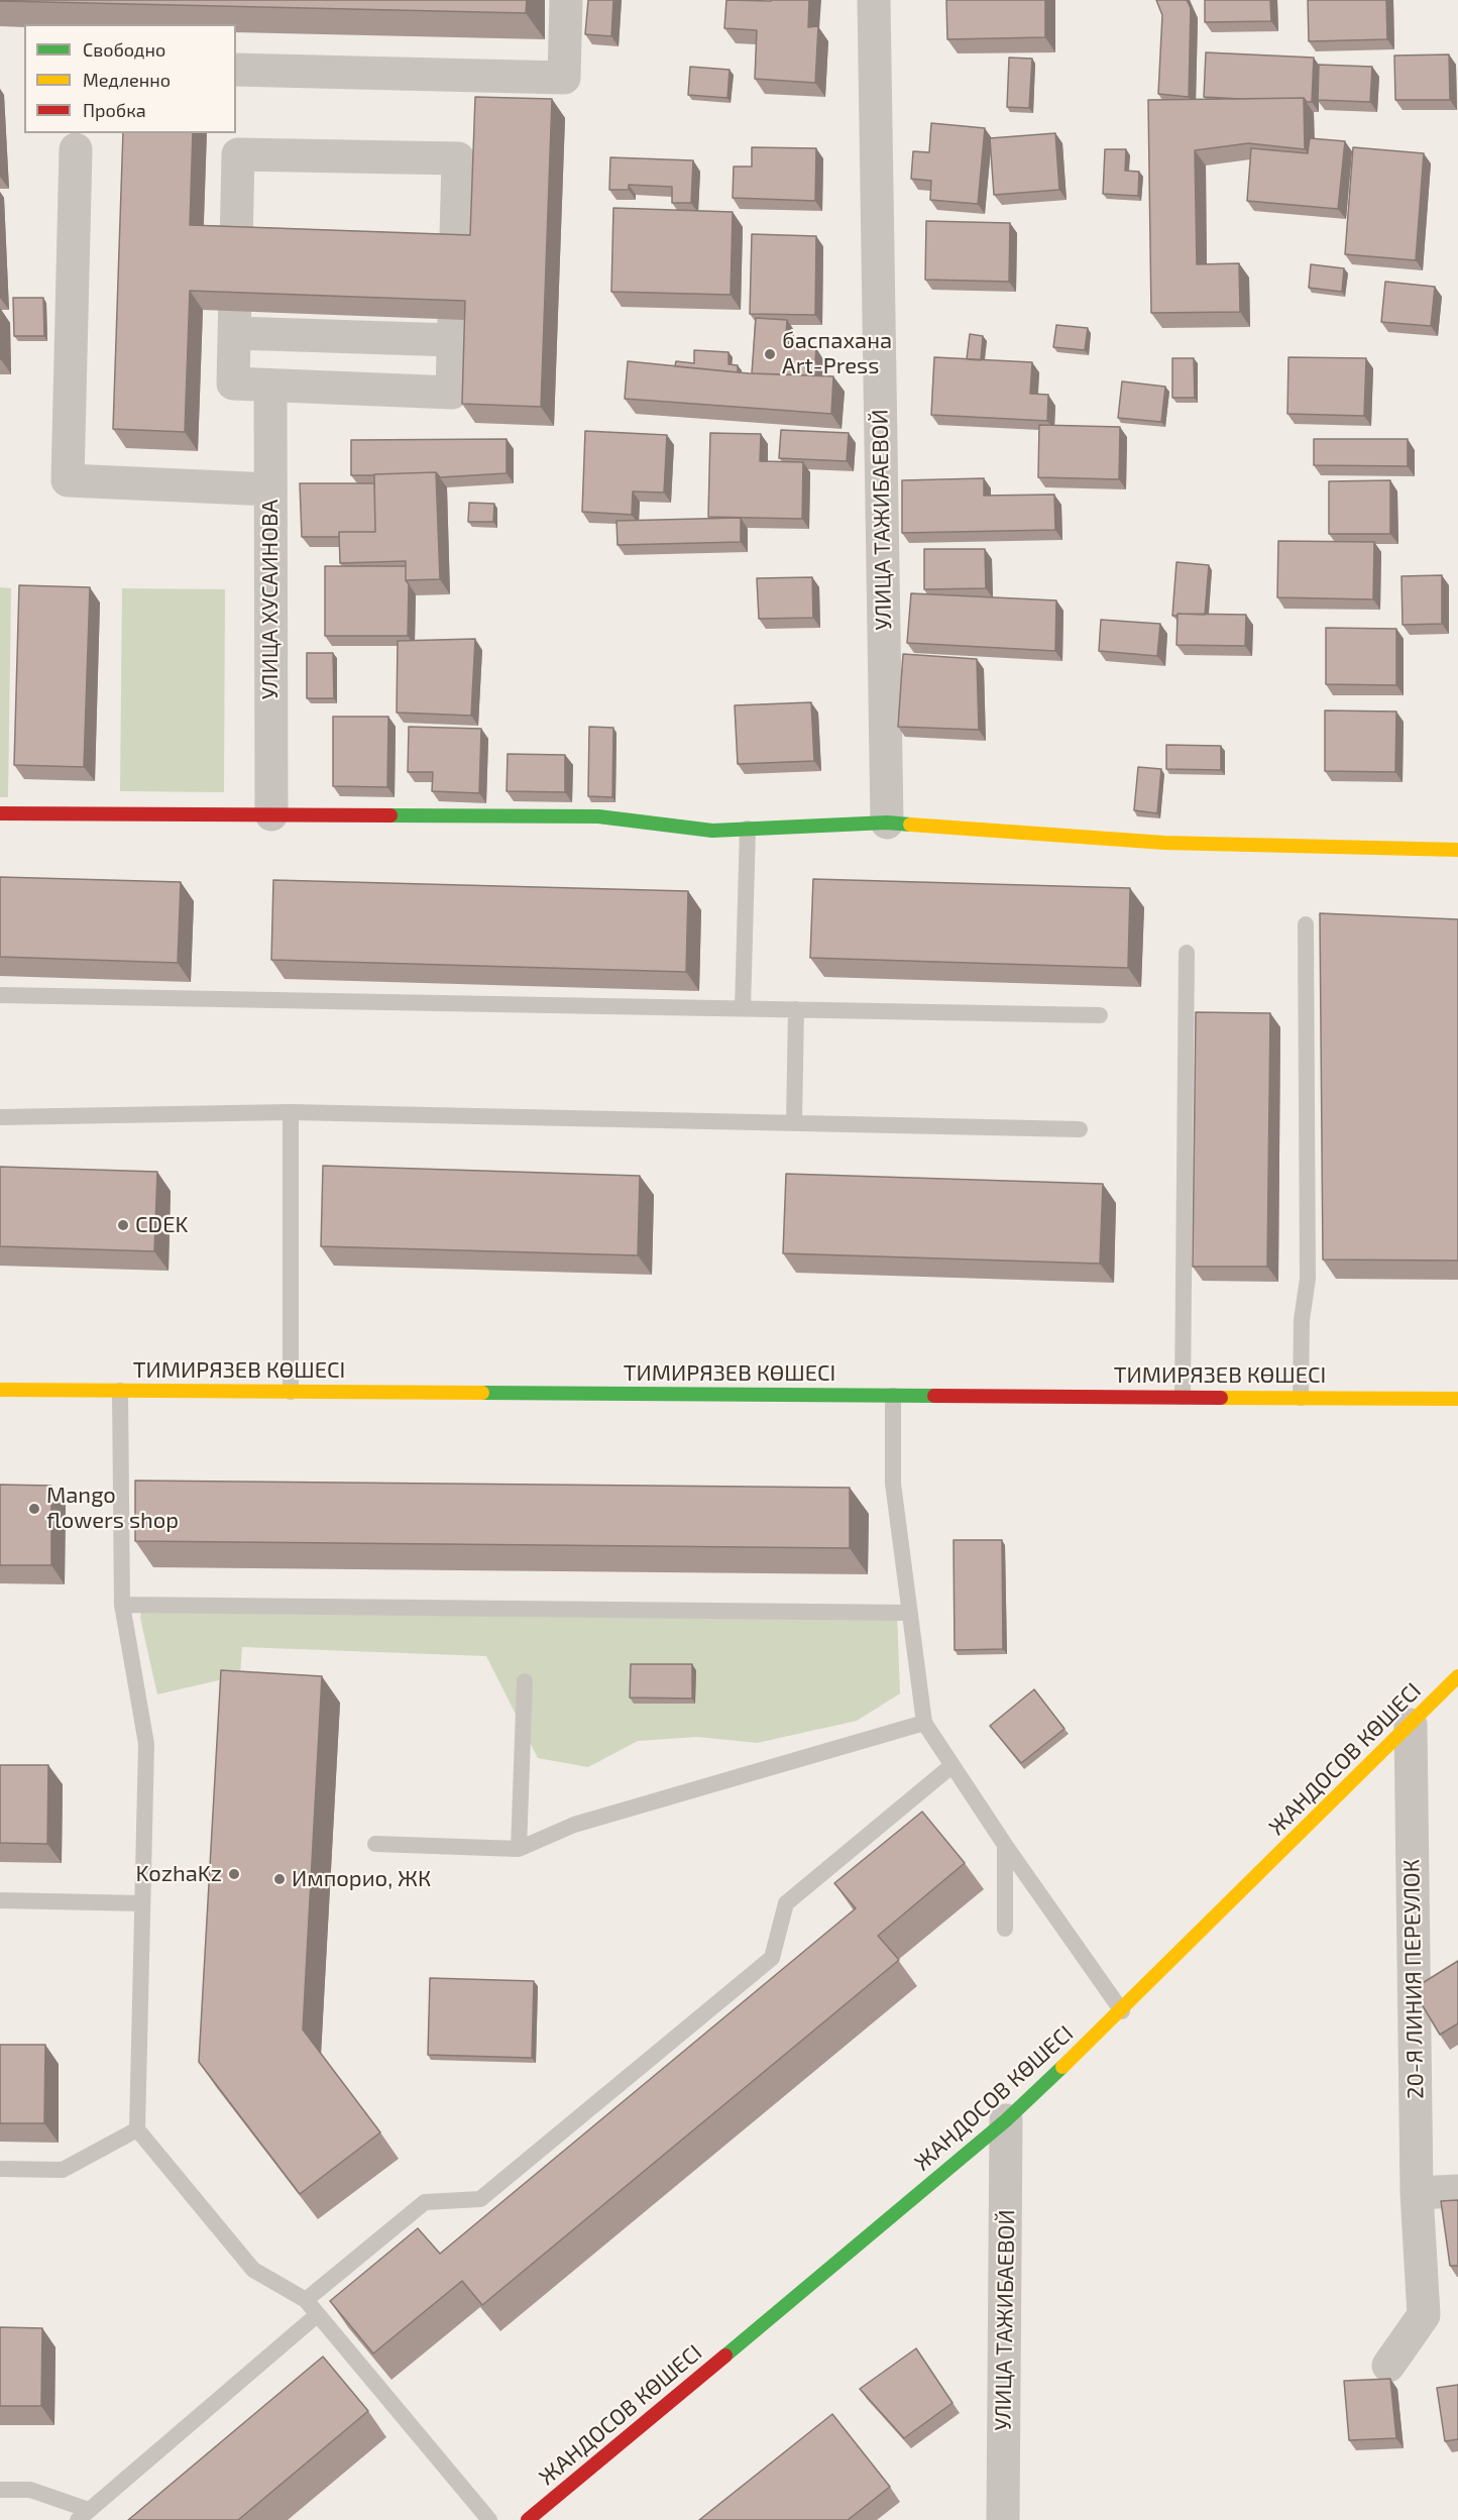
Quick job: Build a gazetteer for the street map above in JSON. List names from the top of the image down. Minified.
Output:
{"streets":{"main road":["ТИМИРЯЗЕВ КӨШЕСІ","ЖАНДОСОВ КӨШЕСІ"],"street":["УЛИЦА ТАЖИБАЕВОЙ","УЛИЦА ХУСАИНОВА","20-Я ЛИНИЯ ПЕРЕУЛОК"]},"crossings":[["УЛИЦА ТАЖИБАЕВОЙ","ЖАНДОСОВ КӨШЕСІ"],["ЖАНДОСОВ КӨШЕСІ","20-Я ЛИНИЯ ПЕРЕУЛОК"]],"places":["баспахана Art-Press","CDEK","Mango flowers shop","KozhaKz","Импорио, ЖК"],"legend":["Свободно","Медленно","Пробка"]}
